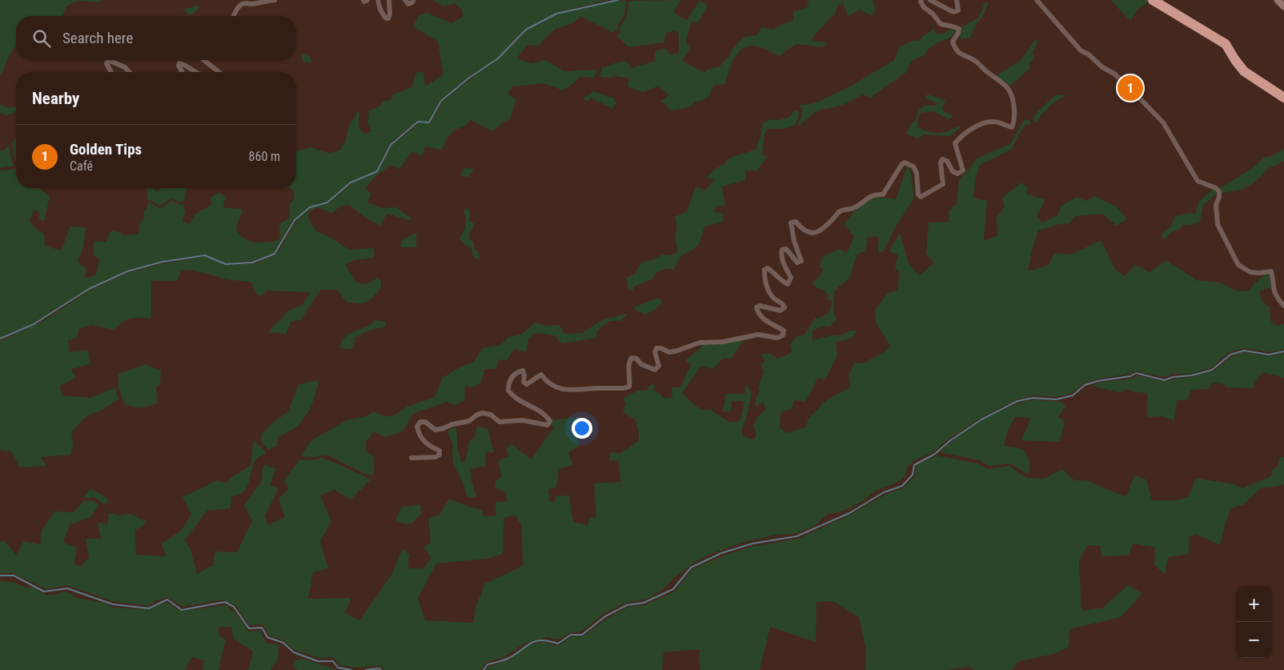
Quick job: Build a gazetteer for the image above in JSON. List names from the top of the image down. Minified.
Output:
{"page":{"search":"Search here","heading":"Nearby","pins":"1","list":[{"mark":"1","name":"Golden Tips","note":"Café","value":"860 m"}],"map_buttons":["+","−"]}}
